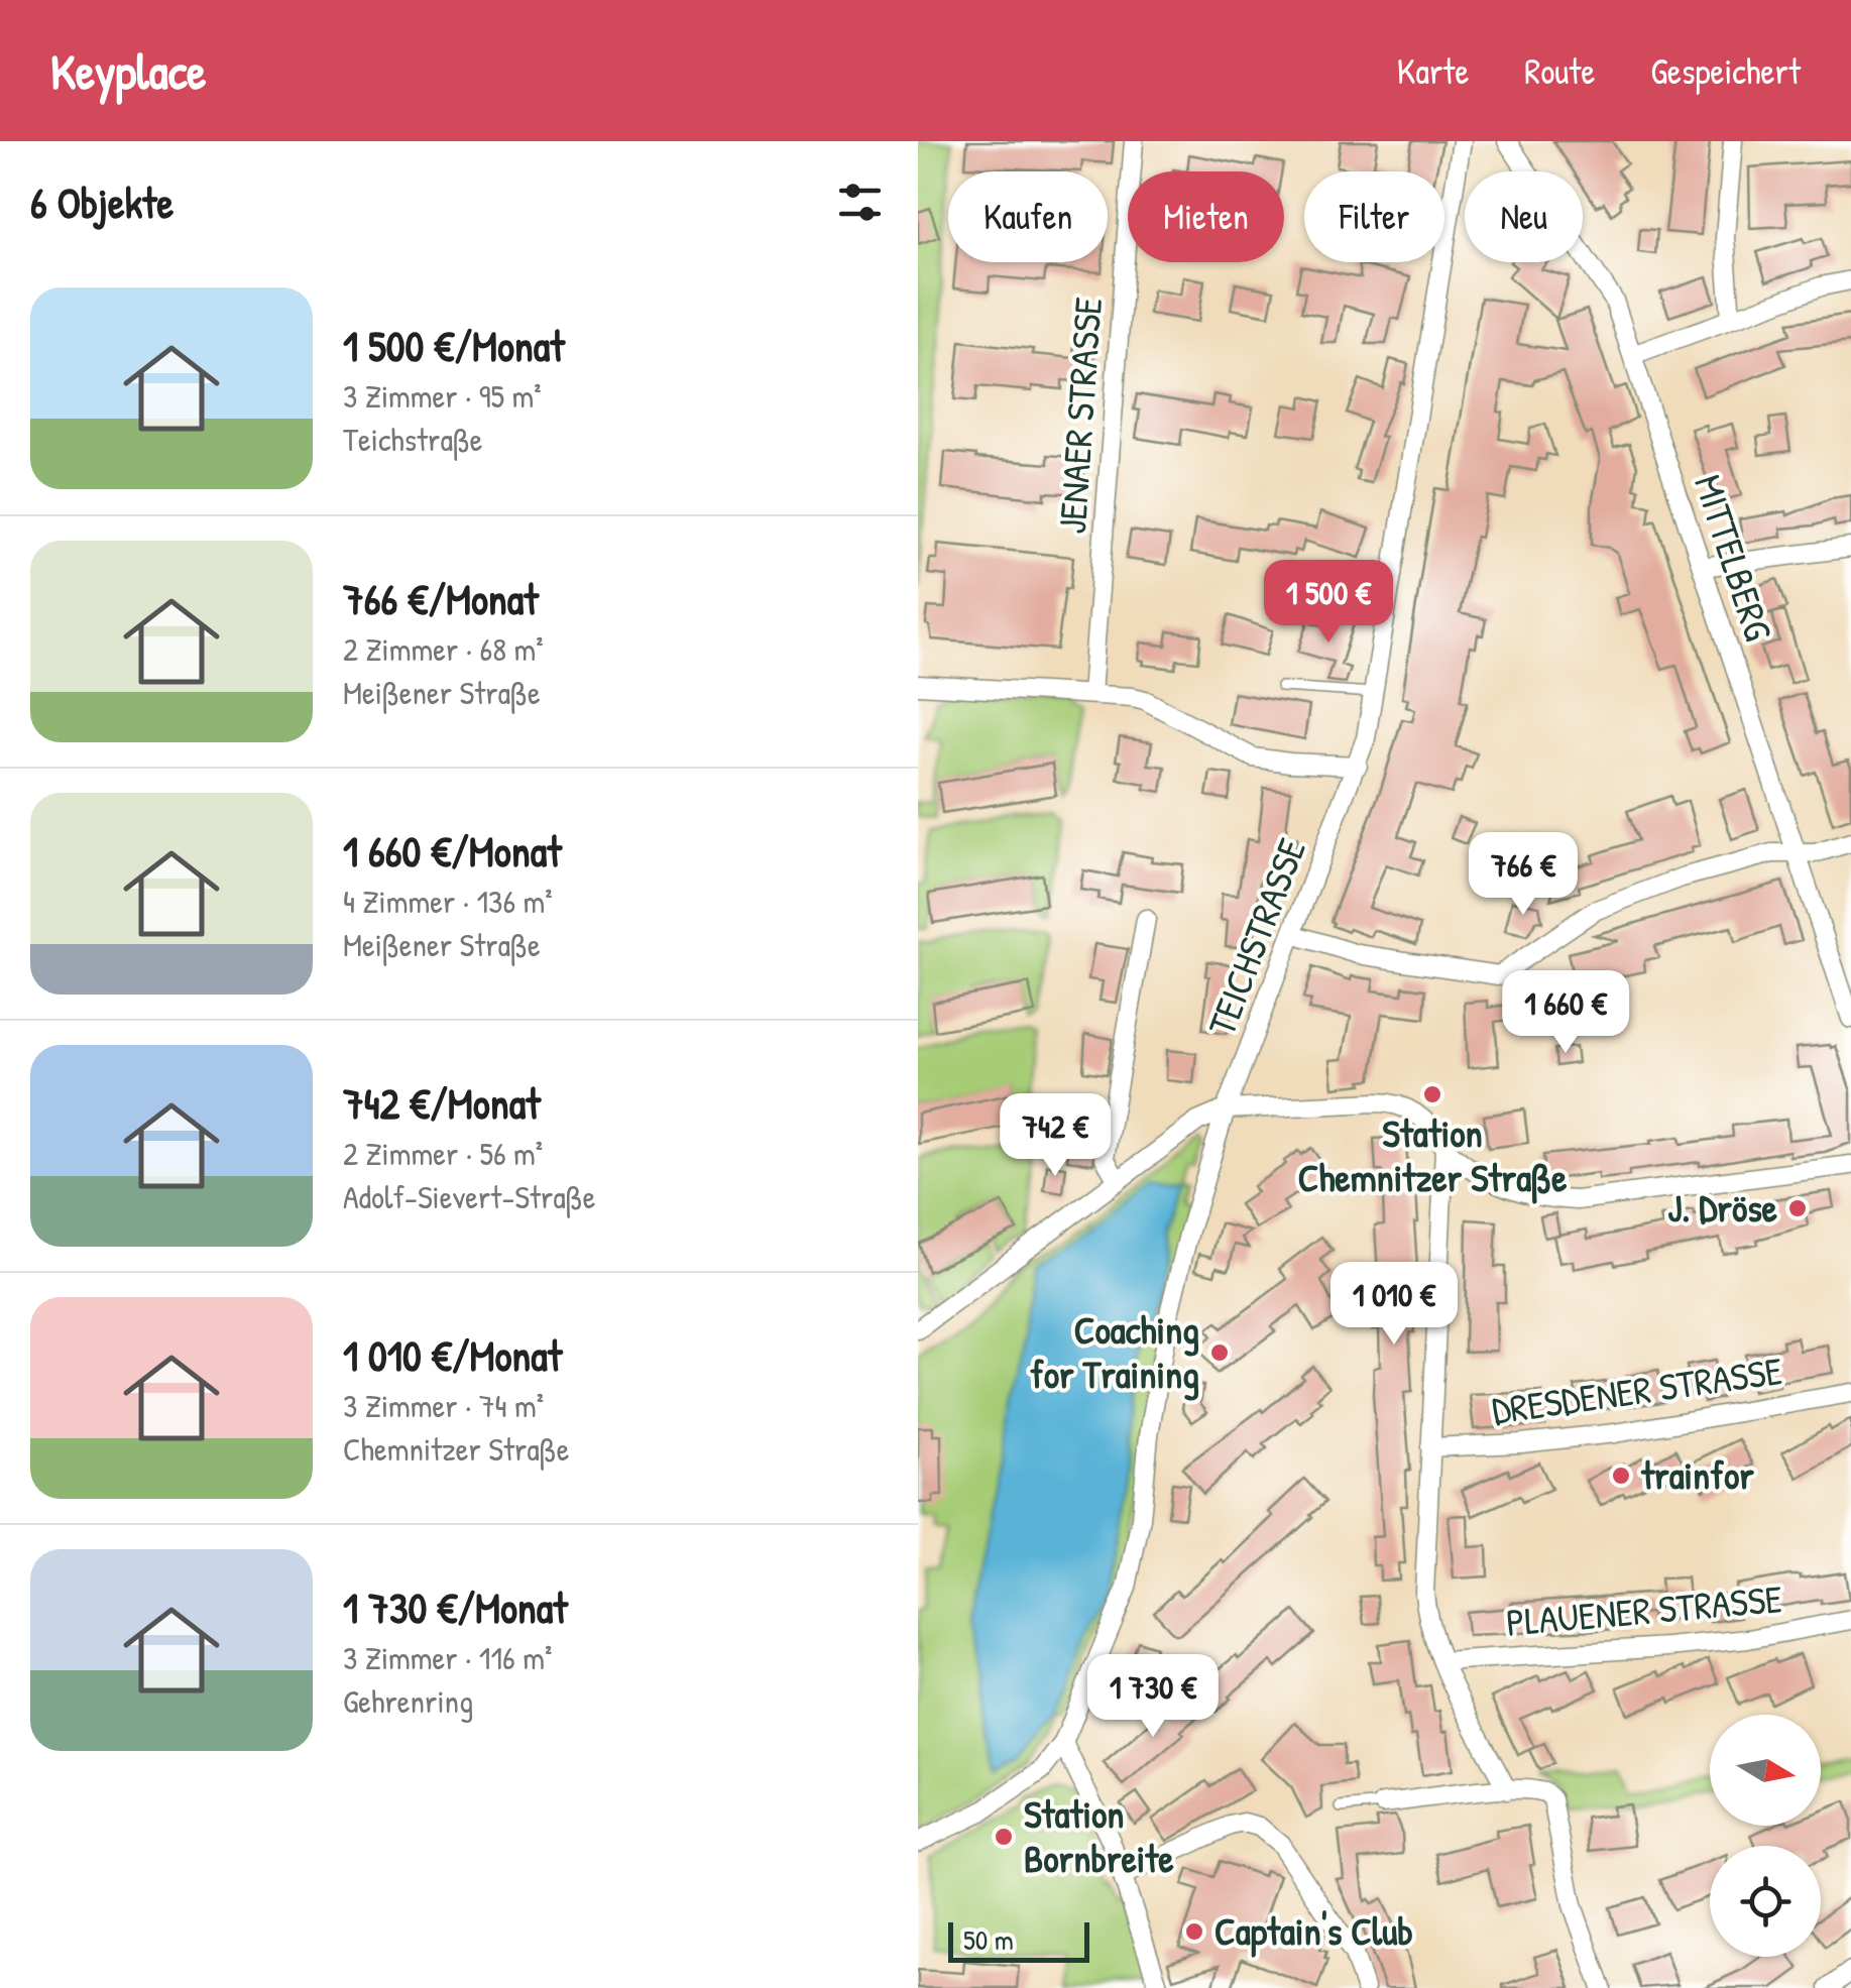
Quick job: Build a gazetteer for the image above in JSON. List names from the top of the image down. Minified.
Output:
{"streets":{"street":["JENAER STRASSE","MITTELBERG","TEICHSTRASSE","DRESDENER STRASSE","PLAUENER STRASSE"]},"places":["Station Chemnitzer Straße","J. Dröse","Coaching for Training","trainfor","Station Bornbreite","Captain's Club"],"scale_bar":"50 m","north":"right","page":{"header":"Keyplace","nav":["Karte","Route","Gespeichert"],"heading":"6 Objekte","chip":["Kaufen","Mieten","Filter","Neu"],"list":[{"name":"1 500 €/Monat","note":"3 Zimmer · 95 m² · Teichstraße"},{"name":"766 €/Monat","note":"2 Zimmer · 68 m² · Meißener Straße"},{"name":"1 660 €/Monat","note":"4 Zimmer · 136 m² · Meißener Straße"},{"name":"742 €/Monat","note":"2 Zimmer · 56 m² · Adolf-Sievert-Straße"},{"name":"1 010 €/Monat","note":"3 Zimmer · 74 m² · Chemnitzer Straße"},{"name":"1 730 €/Monat","note":"3 Zimmer · 116 m² · Gehrenring"}],"price":["1 500 €","766 €","1 660 €","742 €","1 010 €","1 730 €"],"scale":"50 m"}}
